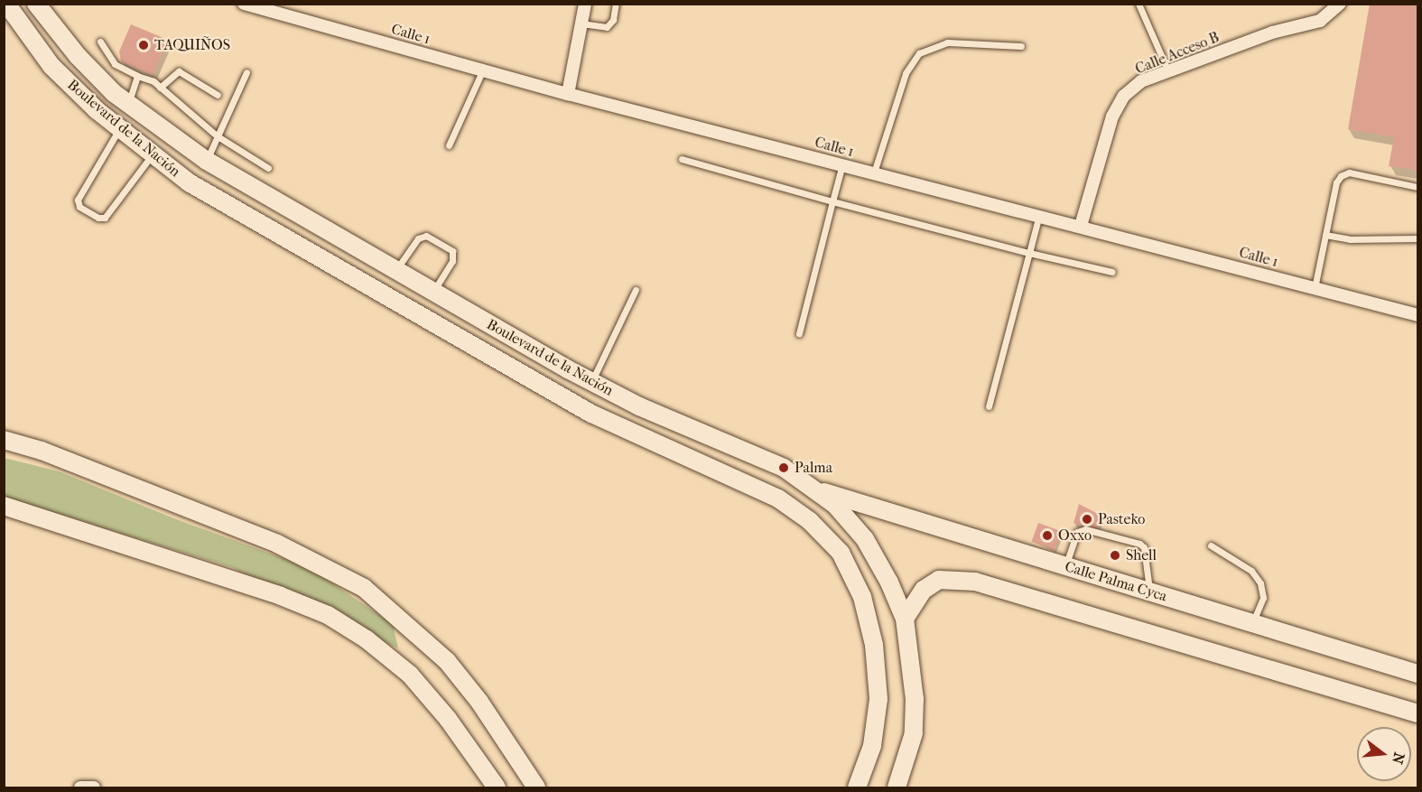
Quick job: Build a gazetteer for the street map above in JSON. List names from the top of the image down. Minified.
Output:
{"streets":{"main road":["Boulevard de la Nación","Calle Palma Cyca"],"street":["Calle 1","Calle Acceso B"]},"crossings":[["Calle 1","Calle Acceso B"],["Boulevard de la Nación","Calle Palma Cyca"]],"places":["TAQUIÑOS","Palma","Pasteko","Oxxo","Shell"],"north":"right"}
